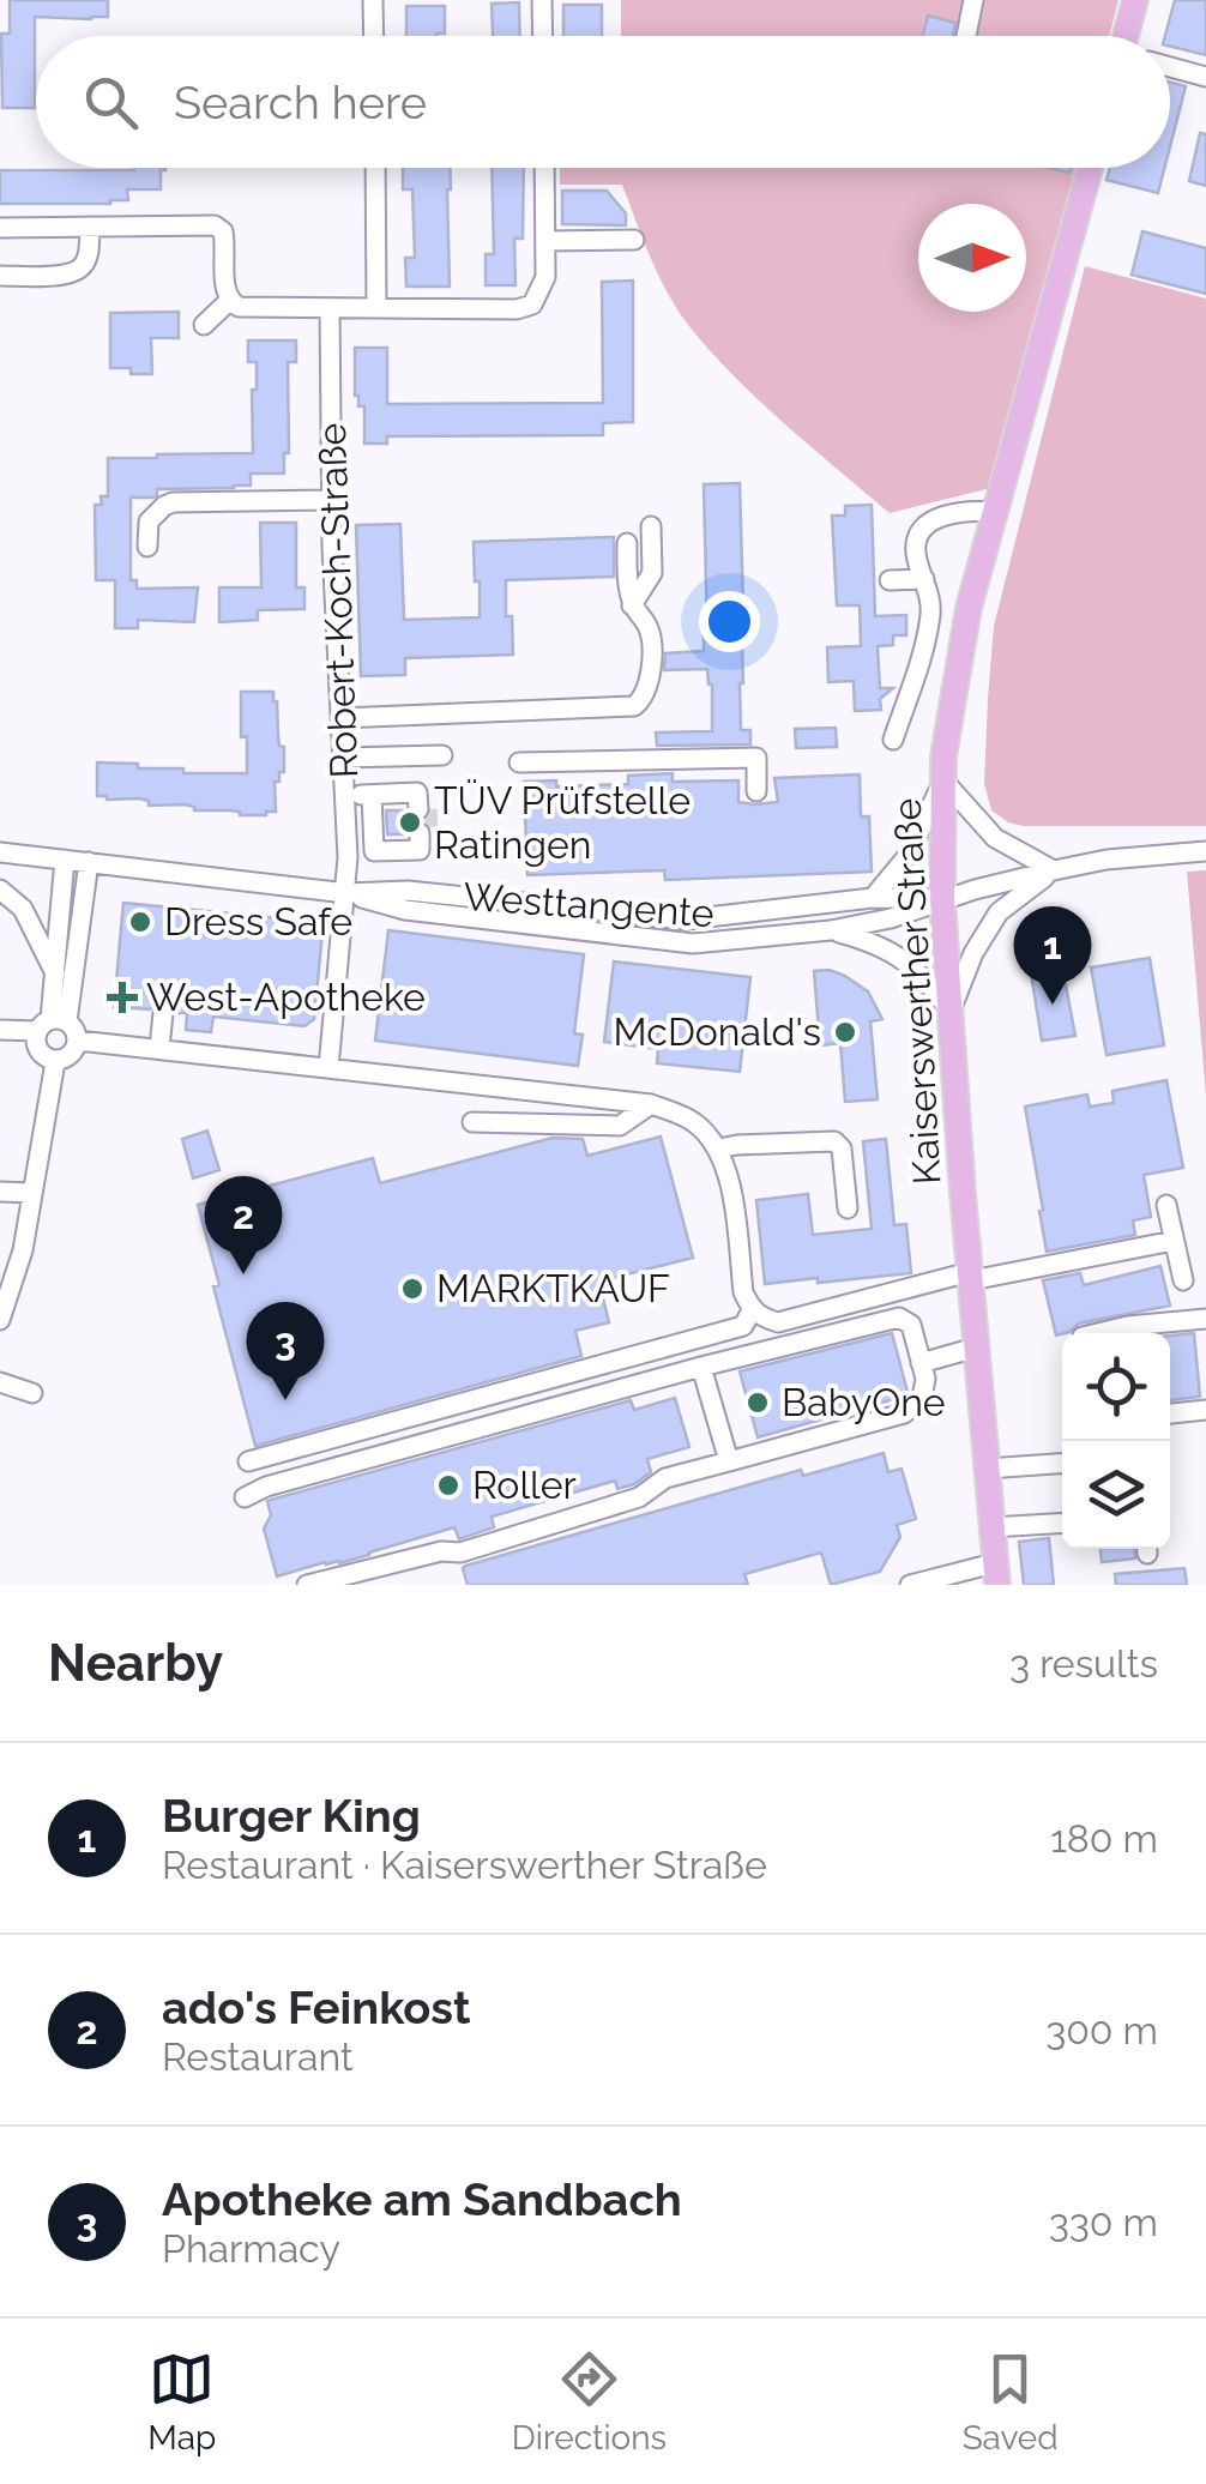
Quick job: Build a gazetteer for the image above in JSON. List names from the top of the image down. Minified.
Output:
{"streets":{"main road":["Kaiserswerther Straße"],"street":["Robert-Koch-Straße","Westtangente"]},"crossings":[["Robert-Koch-Straße","Westtangente"],["Westtangente","Kaiserswerther Straße"]],"places":{"other":["TÜV Prüfstelle Ratingen","Dress Safe","McDonald's","MARKTKAUF","BabyOne","Roller"],"health":["West-Apotheke"]},"north":"right","page":{"search":"Search here","pins":["1","2","3"],"heading":["Nearby","3 results"],"list":[{"mark":"1","name":"Burger King","note":"Restaurant · Kaiserswerther Straße","value":"180 m"},{"mark":"2","name":"ado's Feinkost","note":"Restaurant","value":"300 m"},{"mark":"3","name":"Apotheke am Sandbach","note":"Pharmacy","value":"330 m"}],"nav":["Map","Directions","Saved"]}}
